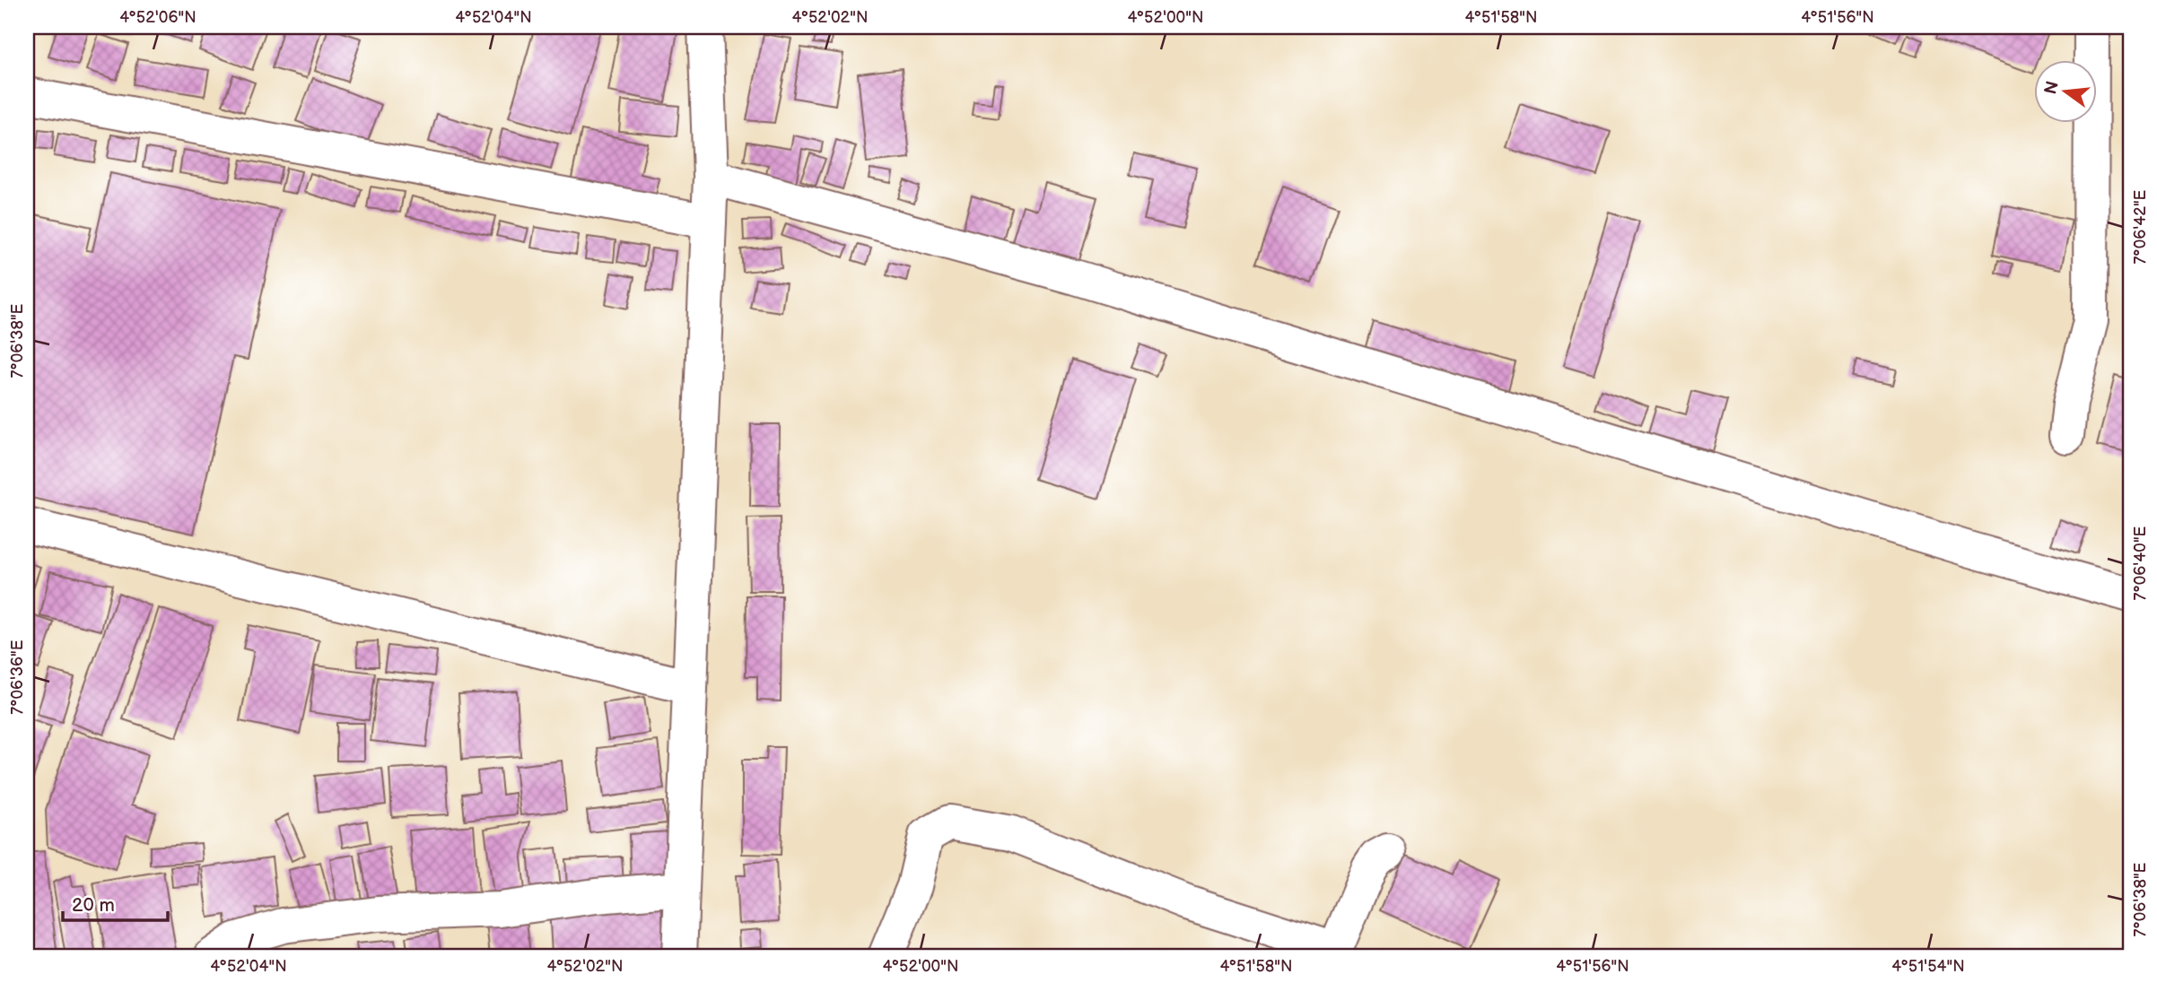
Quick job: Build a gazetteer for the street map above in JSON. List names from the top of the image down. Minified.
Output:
{"scale_bar":"20 m","north":"left","coordinates":["4°52'06\"N","4°52'04\"N","4°52'02\"N","4°52'00\"N","4°51'58\"N","4°51'56\"N","7°06'42\"E","7°06'38\"E","7°06'40\"E","7°06'36\"E","4°51'54\"N"]}
